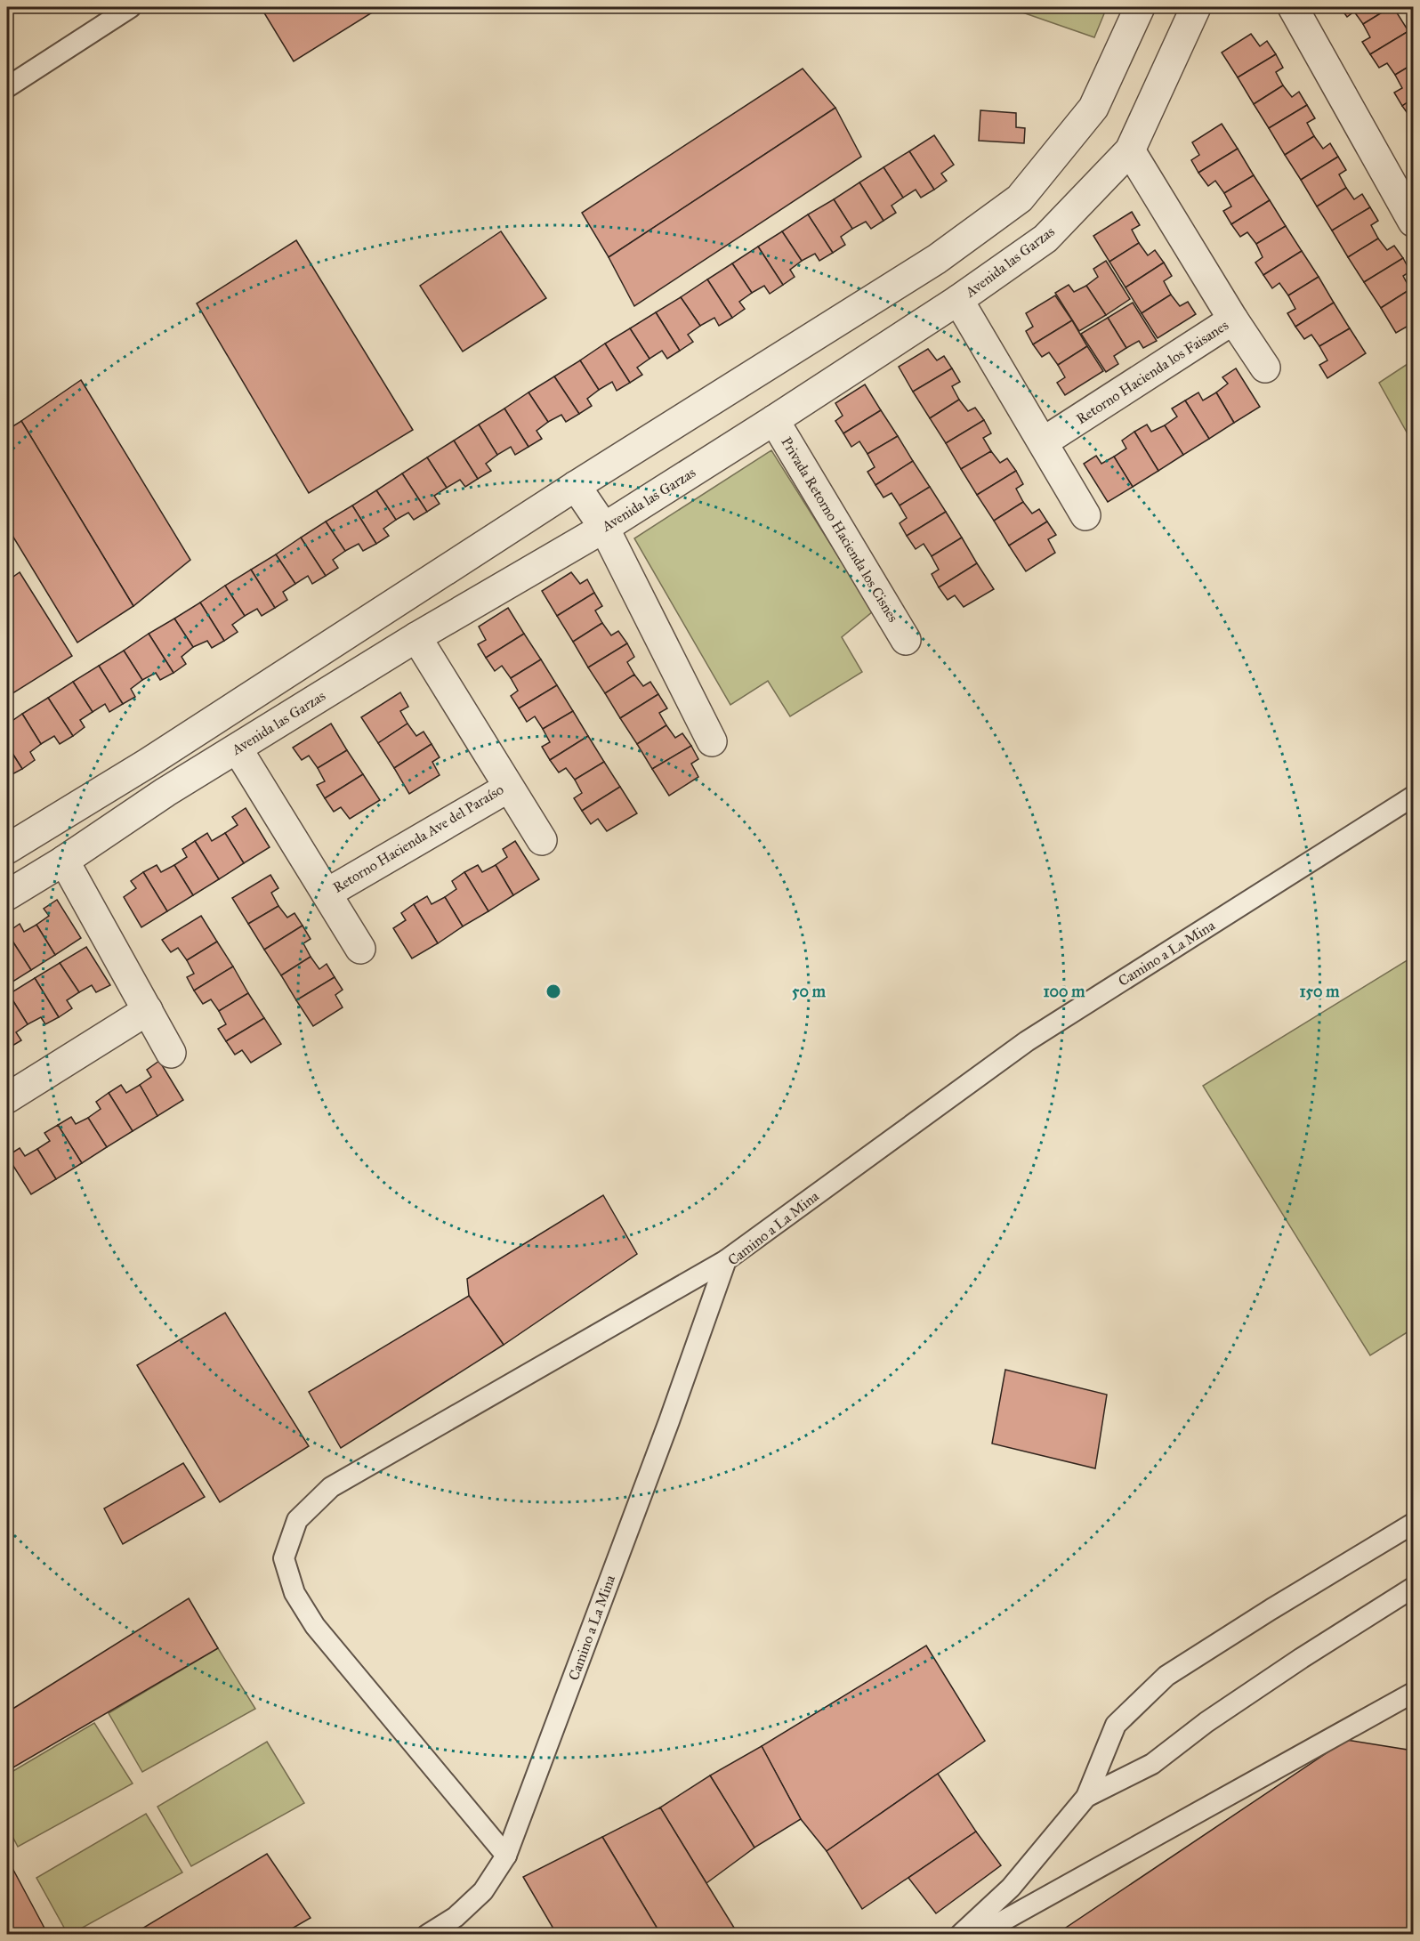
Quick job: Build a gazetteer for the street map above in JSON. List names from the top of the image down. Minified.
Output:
{"streets":{"street":["Avenida las Garzas","Retorno Hacienda los Faisanes","Privada Retorno Hacienda los Cisnes","Retorno Hacienda Ave del Paraíso"],"lane":["Camino a La Mina"]},"crossings":[["Avenida las Garzas","Retorno Hacienda los Faisanes"],["Avenida las Garzas","Privada Retorno Hacienda los Cisnes"],["Avenida las Garzas","Retorno Hacienda Ave del Paraíso"]],"rings":["50 m","100 m","150 m"]}
